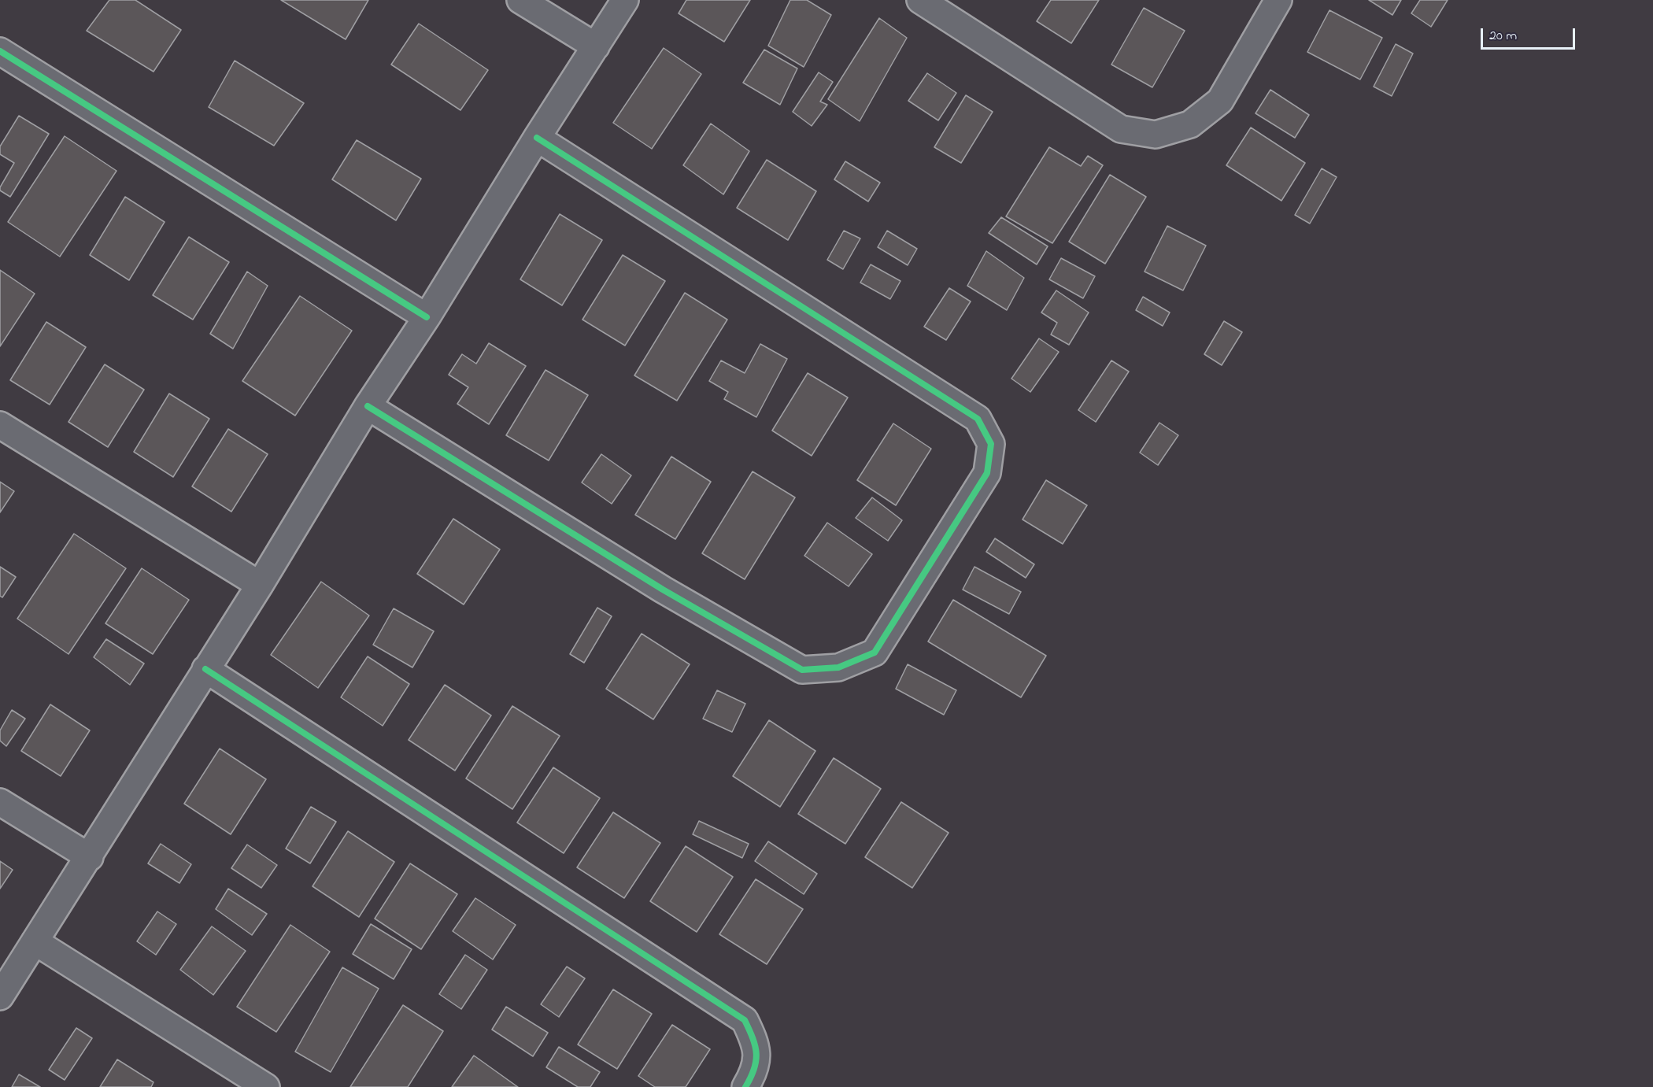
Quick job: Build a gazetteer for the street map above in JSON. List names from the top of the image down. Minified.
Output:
{"scale_bar":"20 m"}
